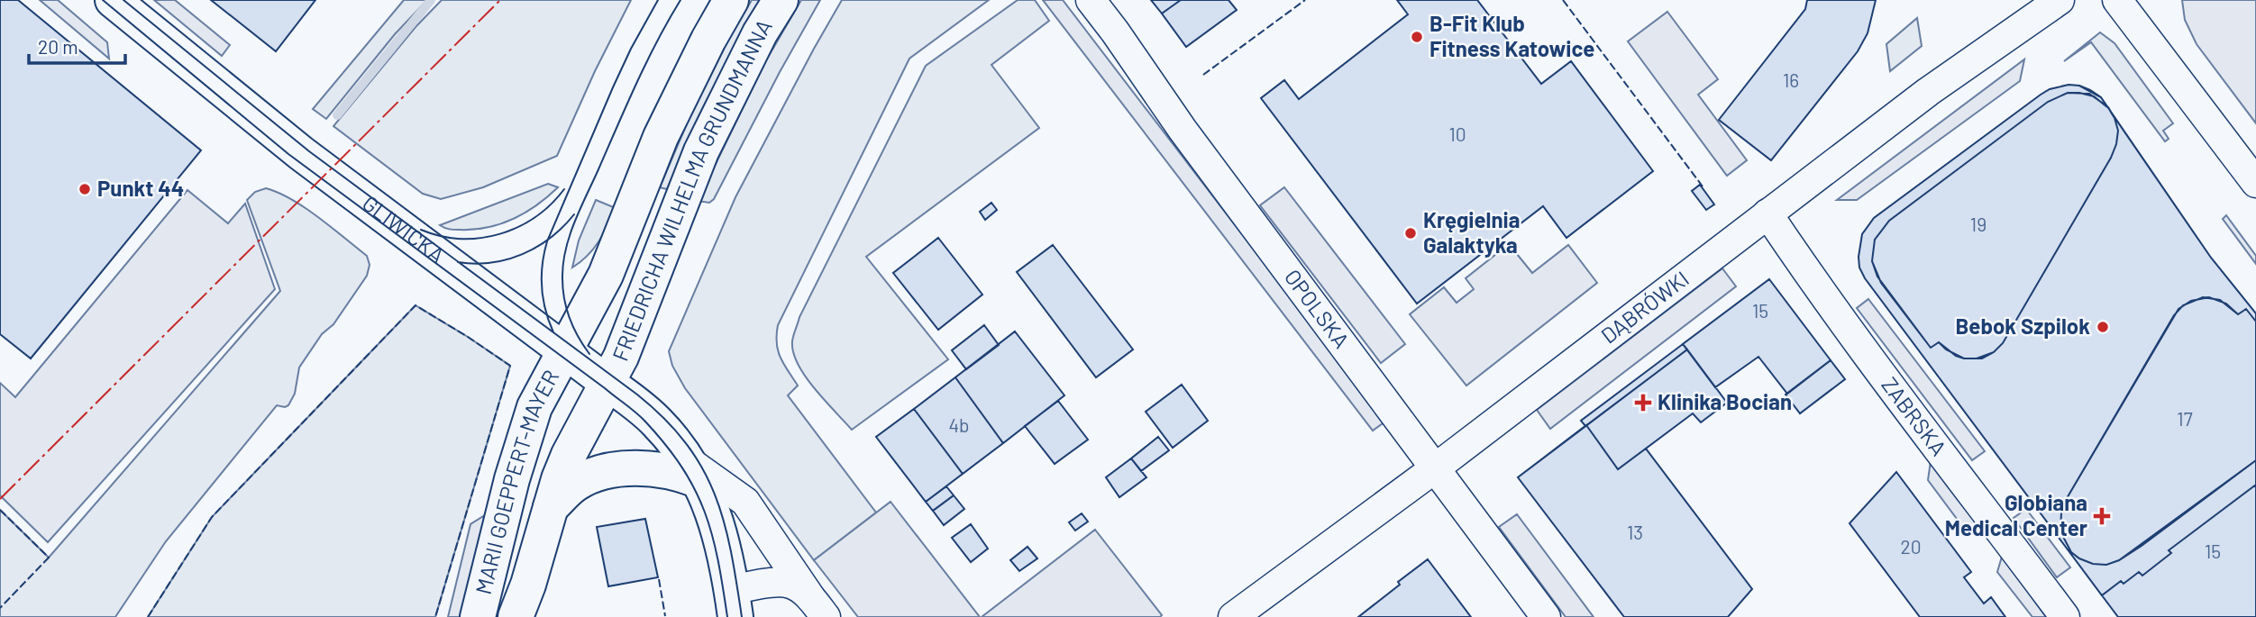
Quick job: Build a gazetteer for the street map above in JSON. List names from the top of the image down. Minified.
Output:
{"streets":{"main road":["FRIEDRICHA WILHELMA GRUNDMANNA","GLIWICKA","MARII GOEPPERT-MAYER"],"street":["DĄBRÓWKI","OPOLSKA","ZABRSKA"]},"crossings":[["FRIEDRICHA WILHELMA GRUNDMANNA","GLIWICKA"],["FRIEDRICHA WILHELMA GRUNDMANNA","MARII GOEPPERT-MAYER"],["GLIWICKA","MARII GOEPPERT-MAYER"],["DĄBRÓWKI","OPOLSKA"],["DĄBRÓWKI","ZABRSKA"]],"places":{"other":["B-Fit Klub Fitness Katowice","Punkt 44","Kręgielnia Galaktyka","Bebok Szpilok"],"health":["Klinika Bocian","Globiana Medical Center"]},"house_numbers":["16","10","19","15","17","4b","13","20","15"],"scale_bar":"20 m"}
